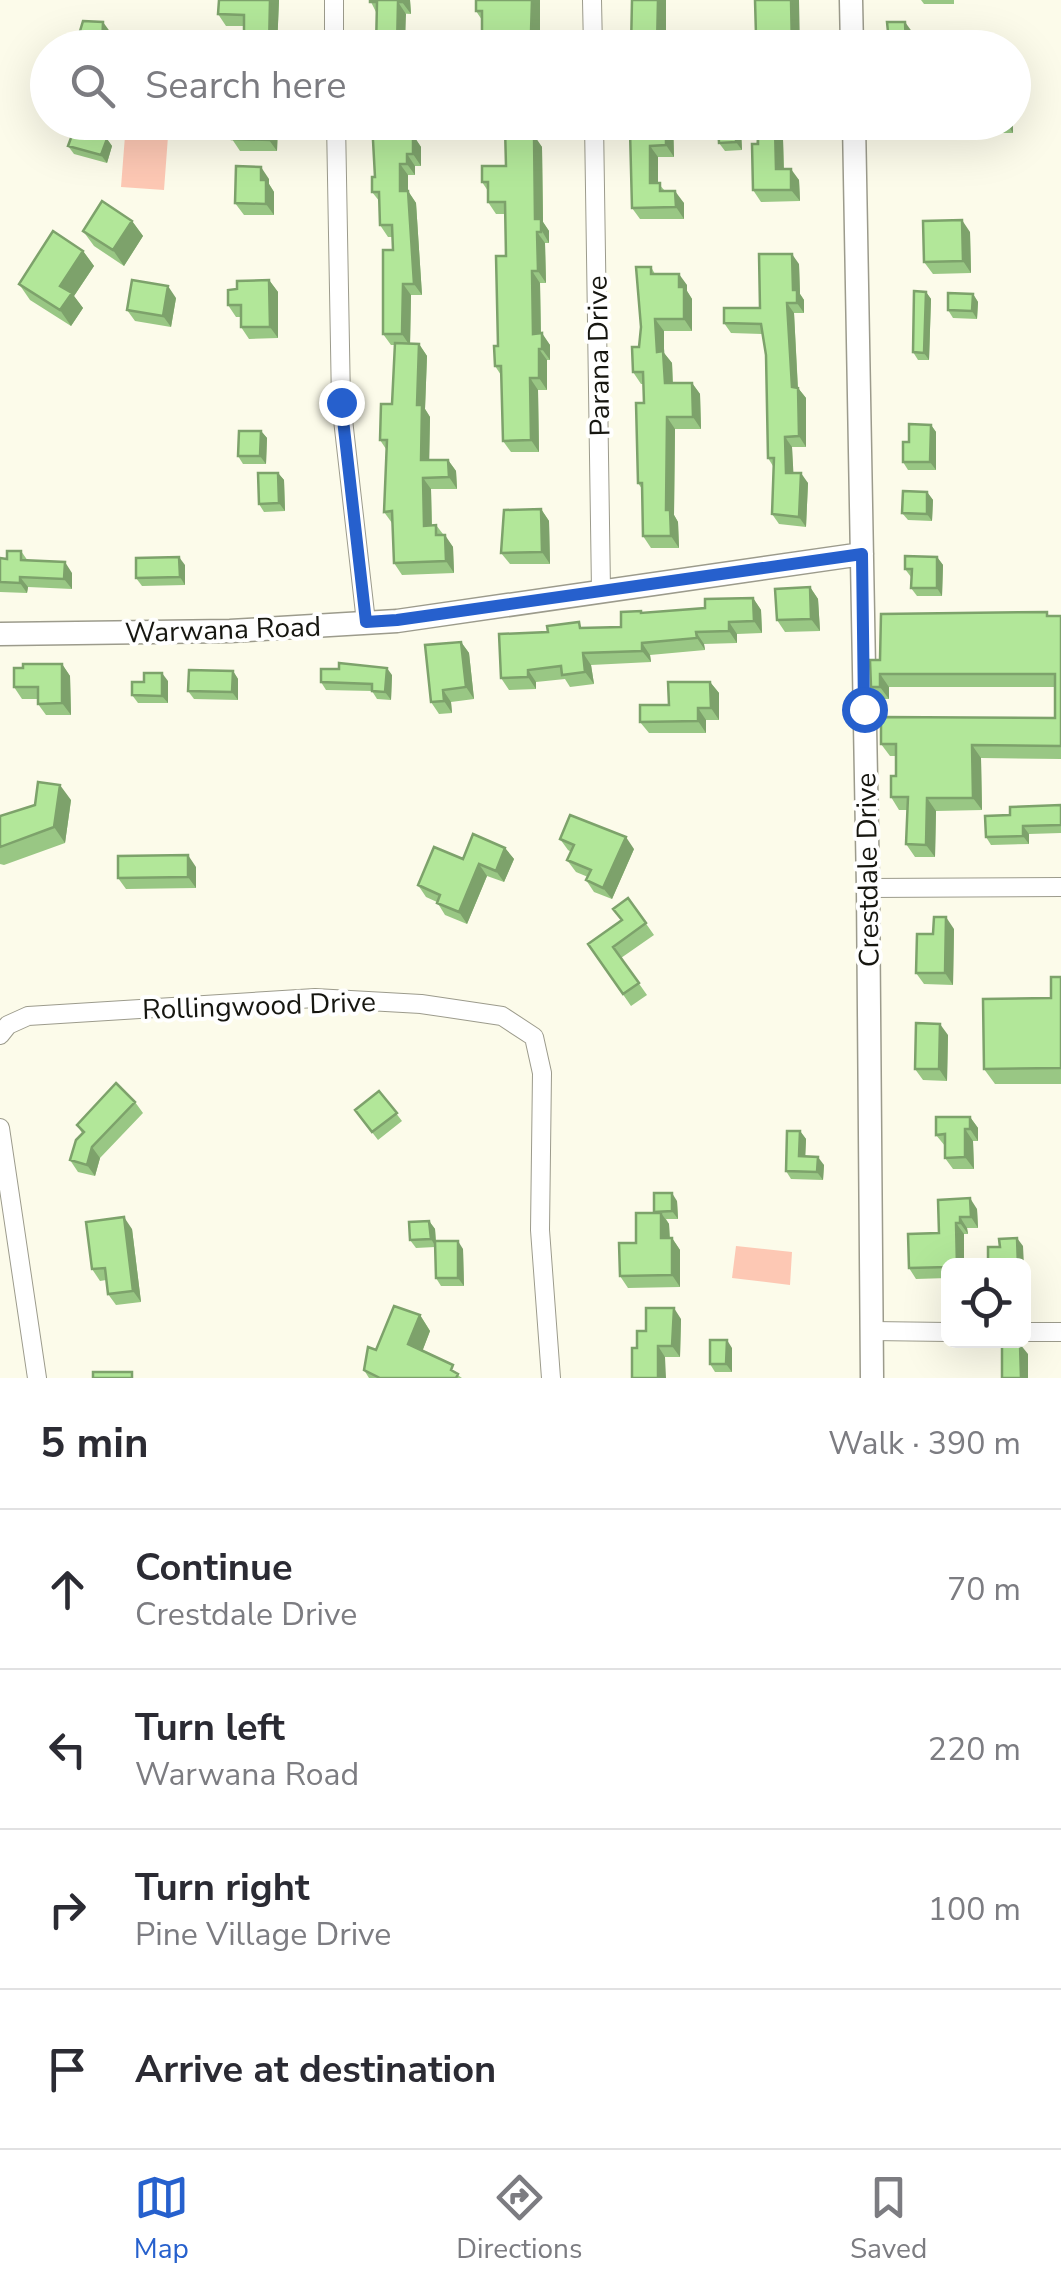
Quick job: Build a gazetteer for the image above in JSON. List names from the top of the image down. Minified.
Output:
{"streets":{"street":["Parana Drive","Warwana Road","Crestdale Drive","Rollingwood Drive"]},"crossings":[["Parana Drive","Warwana Road"],["Warwana Road","Crestdale Drive"]],"page":{"search":"Search here","heading":["5 min","Walk · 390 m"],"list":[["Continue","Crestdale Drive","70 m"],["Turn left","Warwana Road","220 m"],["Turn right","Pine Village Drive","100 m"],"Arrive at destination"],"nav":["Map","Directions","Saved"]}}
